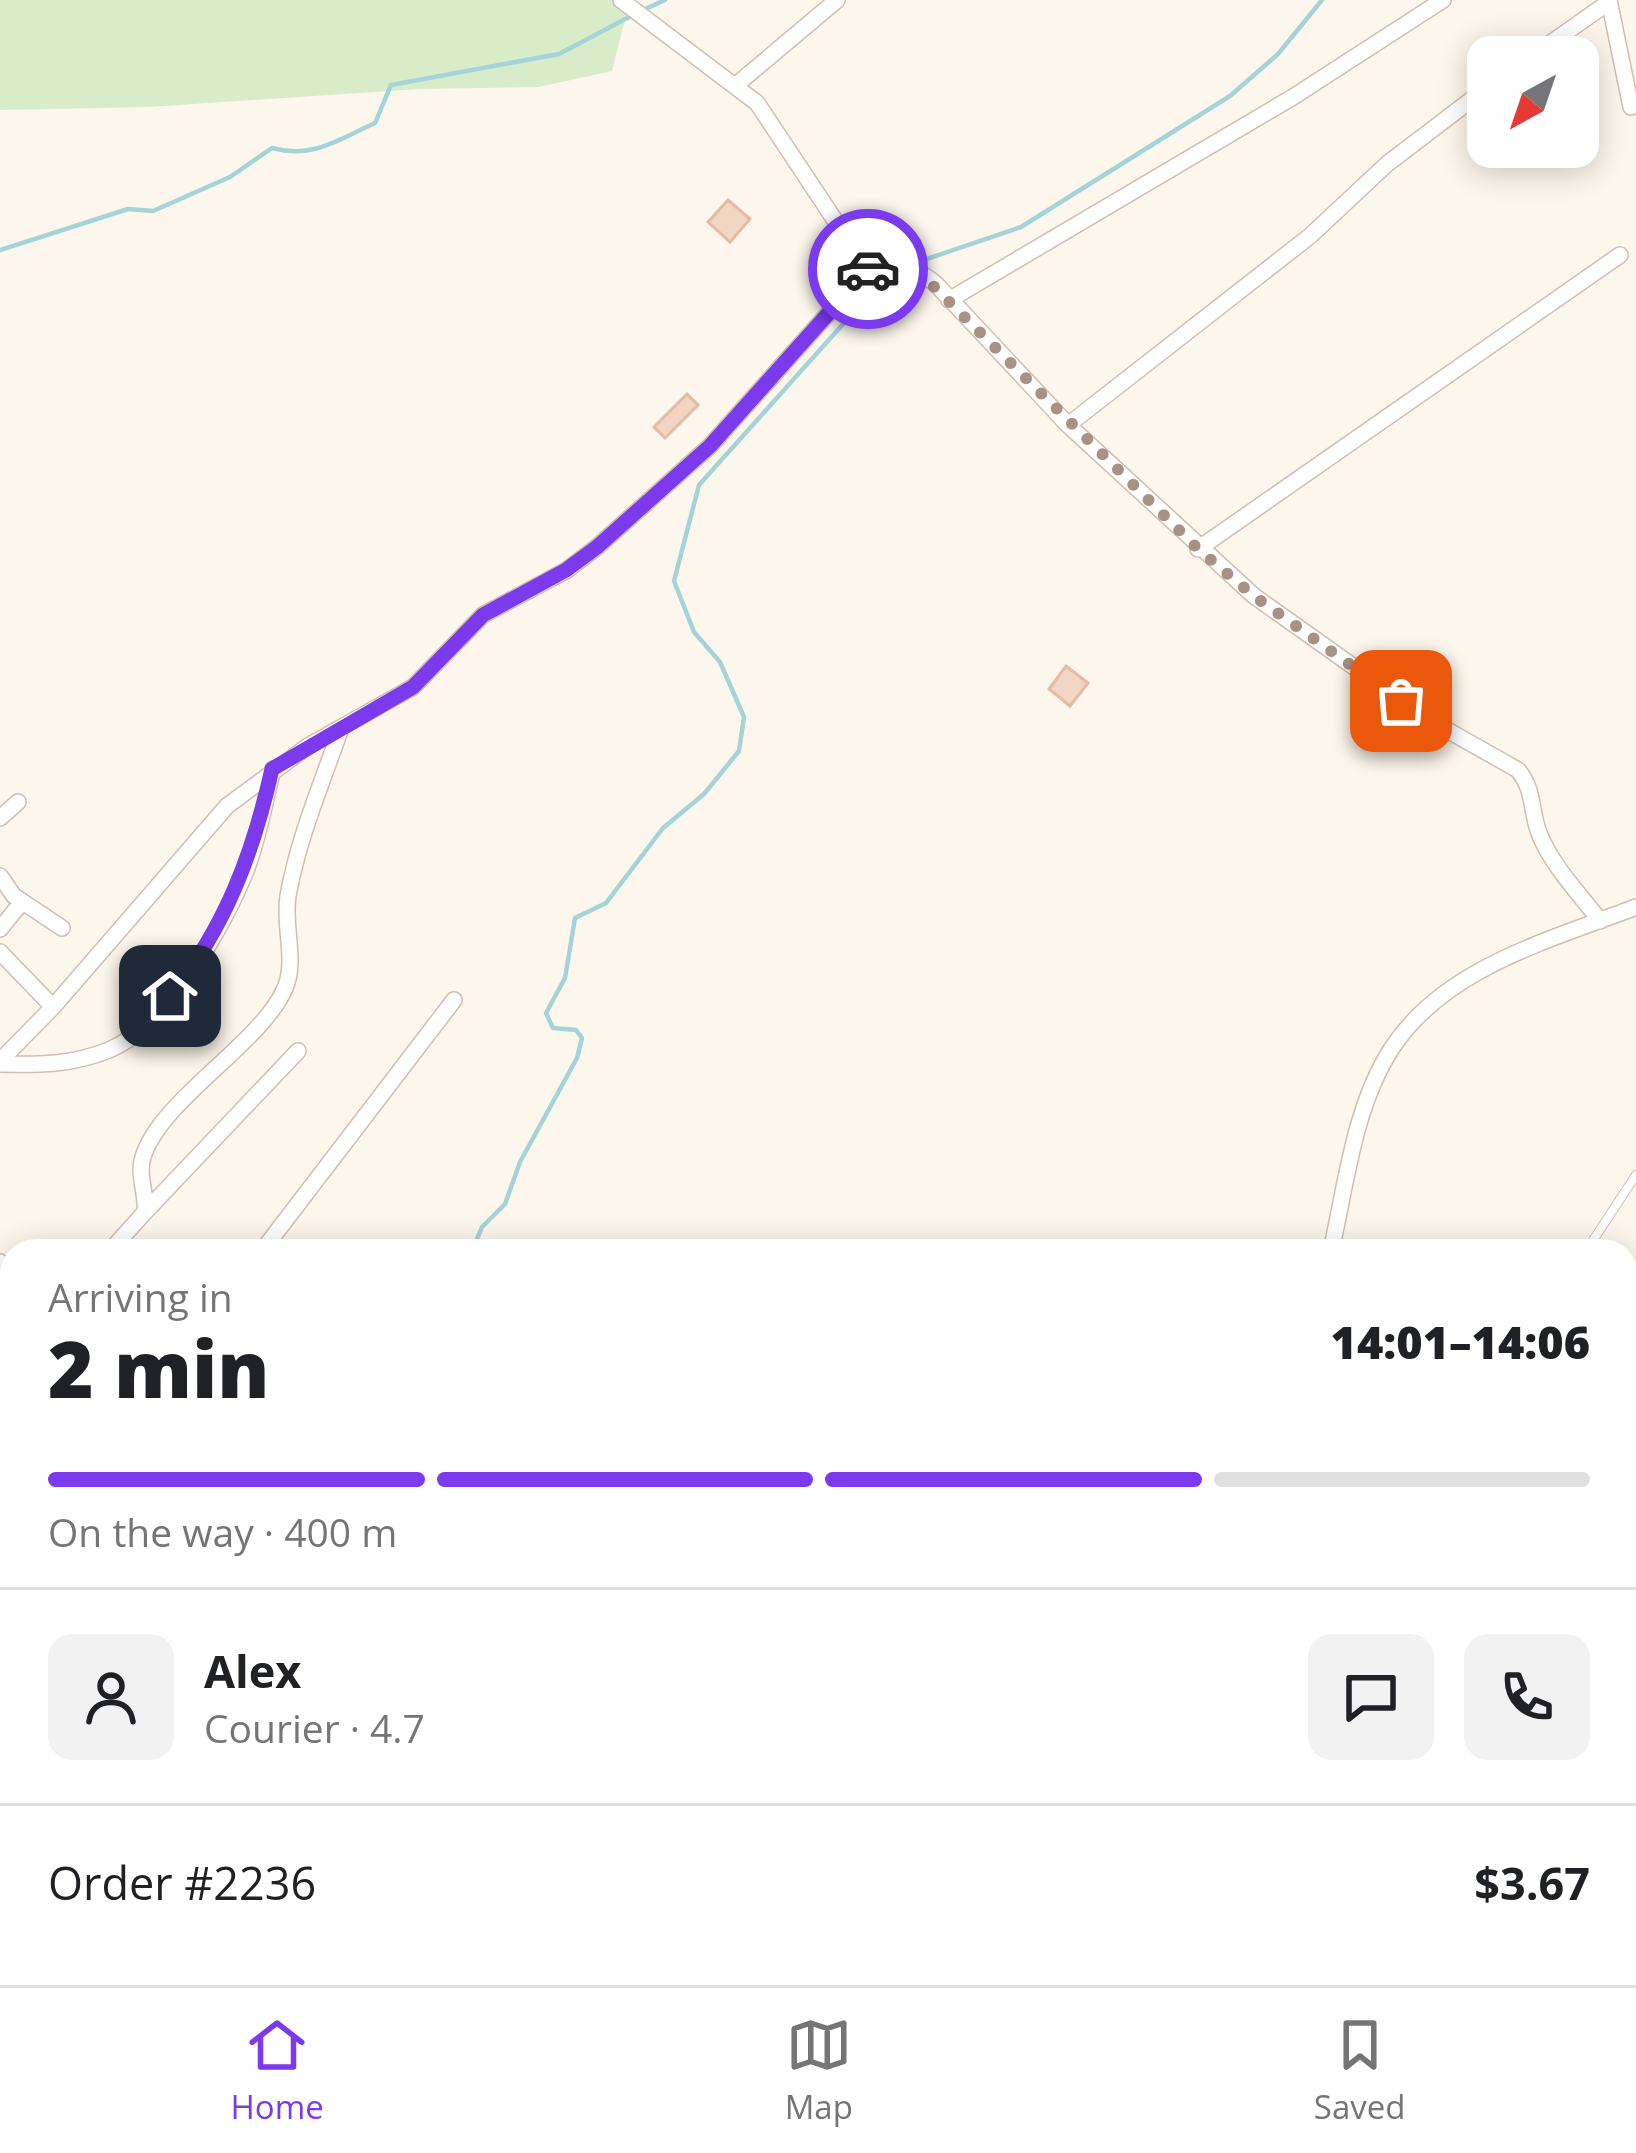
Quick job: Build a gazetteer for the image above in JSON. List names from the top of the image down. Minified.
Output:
{"north":"bottom left","page":{"heading":["2 min","Arriving in","14:01–14:06"],"panel":["Alex","Courier · 4.7","Order #2236","$3.67"],"bar":"On the way · 400 m","tabs":["Home","Map","Saved"]}}
